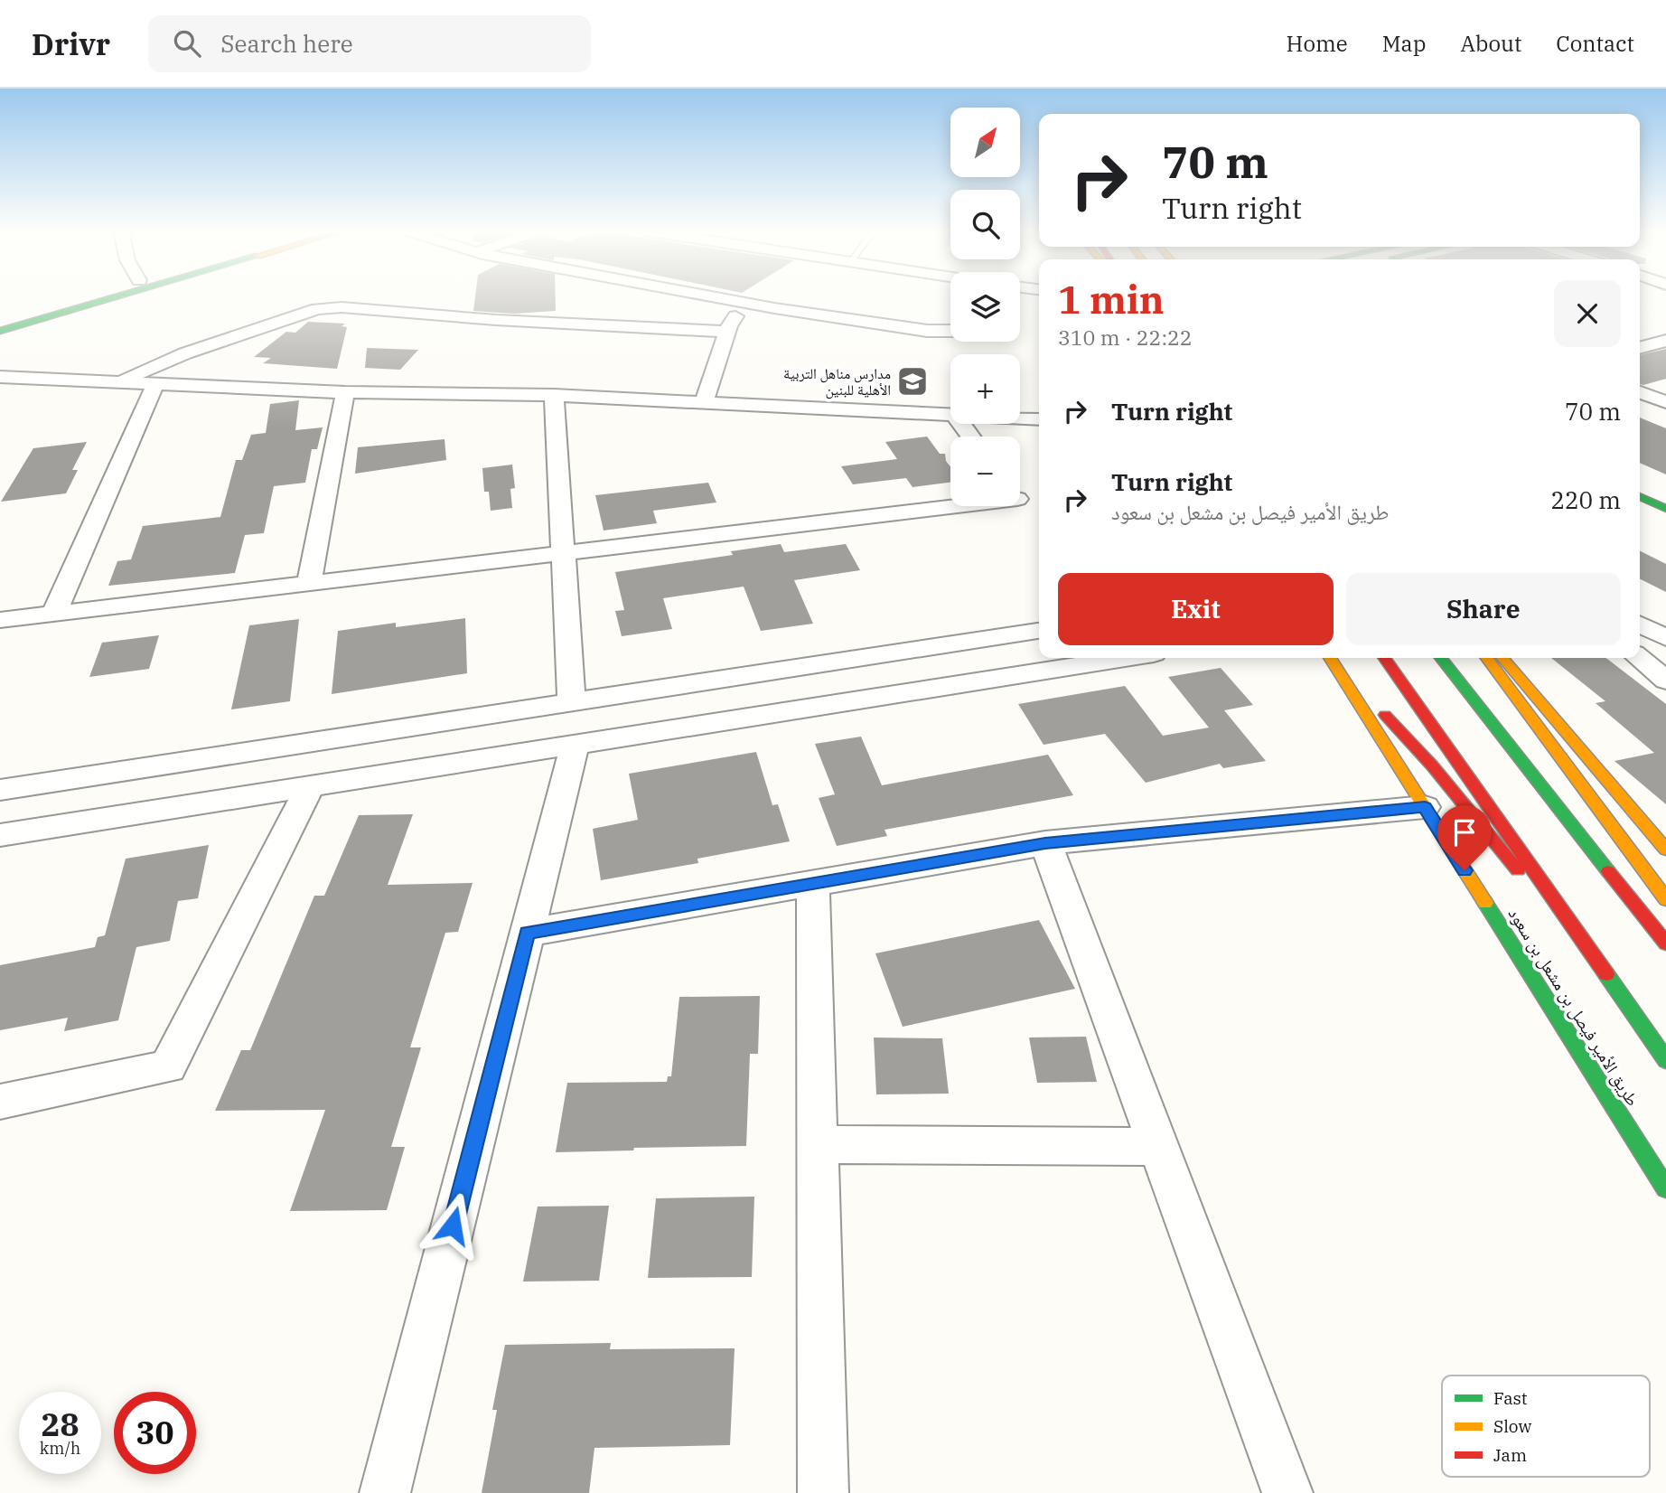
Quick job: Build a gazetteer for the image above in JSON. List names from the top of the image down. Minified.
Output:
{"streets":{"main road":["طريق الأمير فيصل بن مشعل بن سعود"]},"places":{"school or university":["مدارس مناهل التربية الأهلية للبنين"]},"legend":["Fast","Slow","Jam"],"north":"top right","page":{"header":"Drivr","search":"Search here","nav":["Home","Map","About","Contact"],"map_buttons":["+","−"],"turn":["70 m","Turn right"],"heading":["1 min","310 m · 22:22"],"list":[{"name":"Turn right","value":"70 m"},{"name":"Turn right","note":"طريق الأمير فيصل بن مشعل بن سعود","value":"220 m"}],"buttons":["Exit","Share"],"speed":"28 km/h","limit":"30"}}
